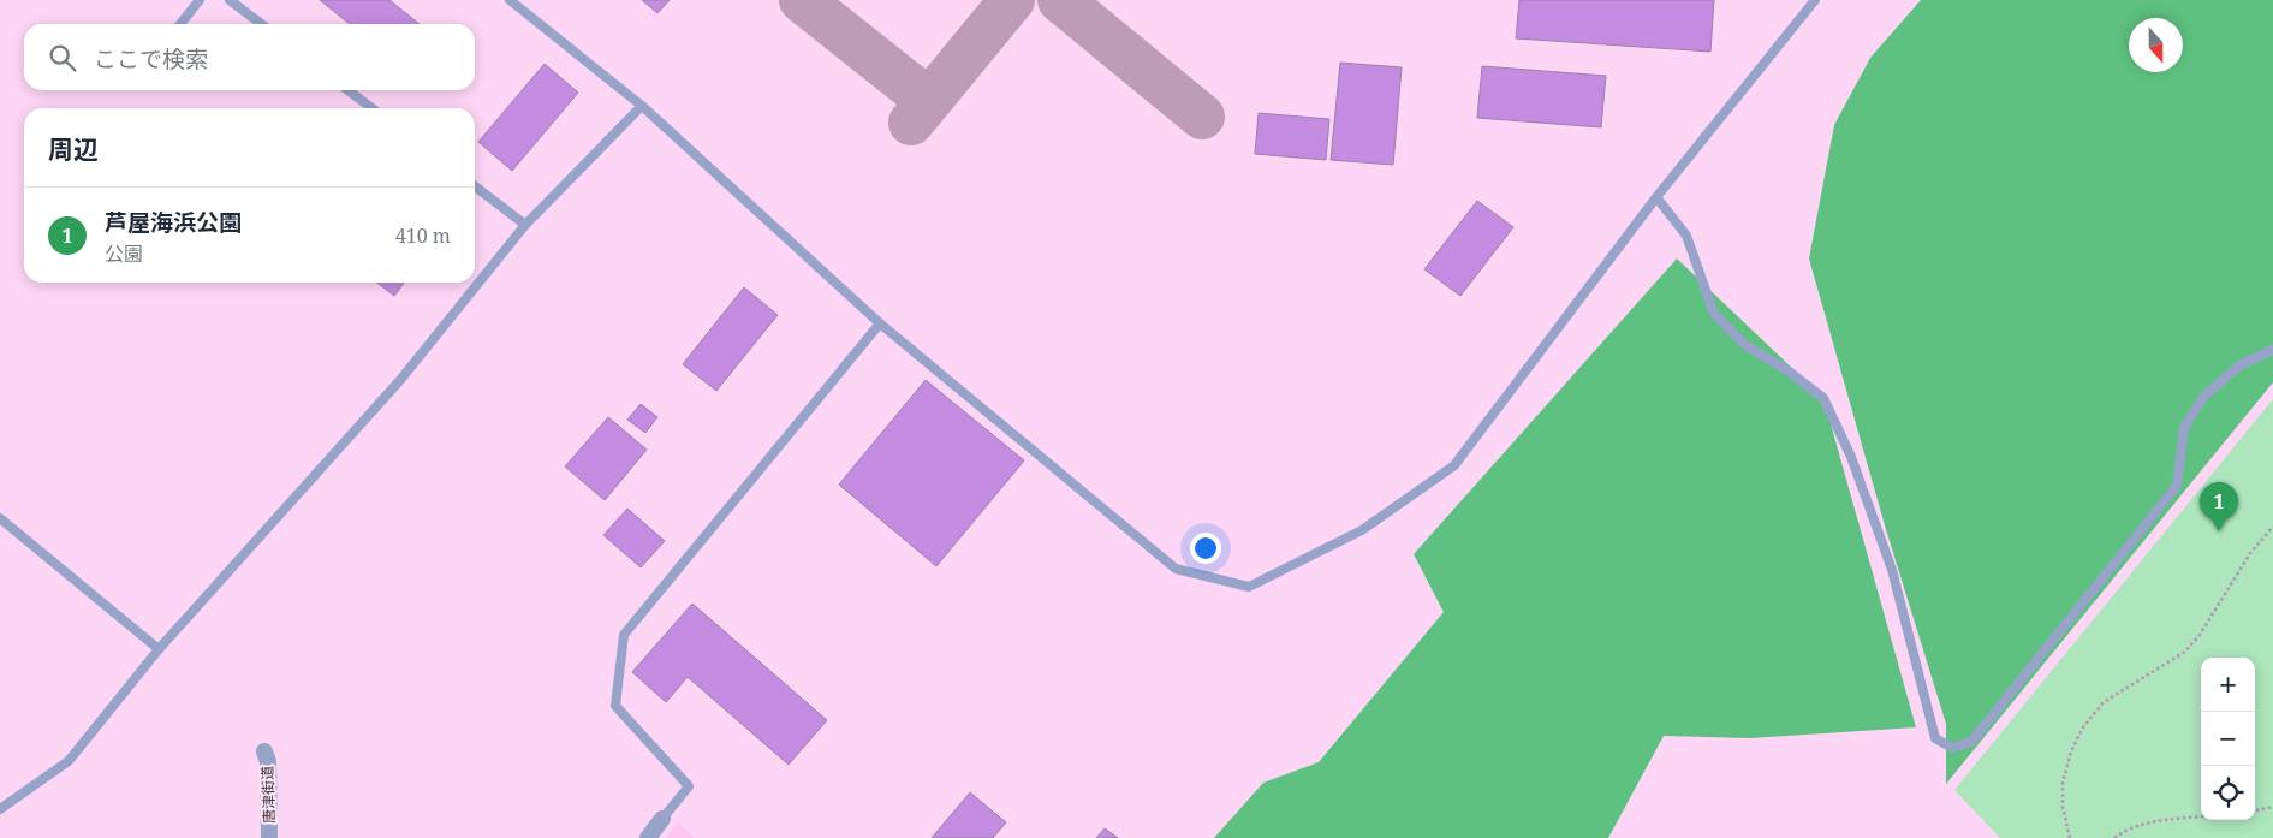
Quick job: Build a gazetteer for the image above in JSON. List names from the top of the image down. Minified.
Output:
{"streets":{"street":["唐津街道"]},"north":"bottom","page":{"search":"ここで検索","heading":"周辺","list":[{"mark":"1","name":"芦屋海浜公園","note":"公園","value":"410 m"}],"pins":"1","map_buttons":["+","−"]}}
